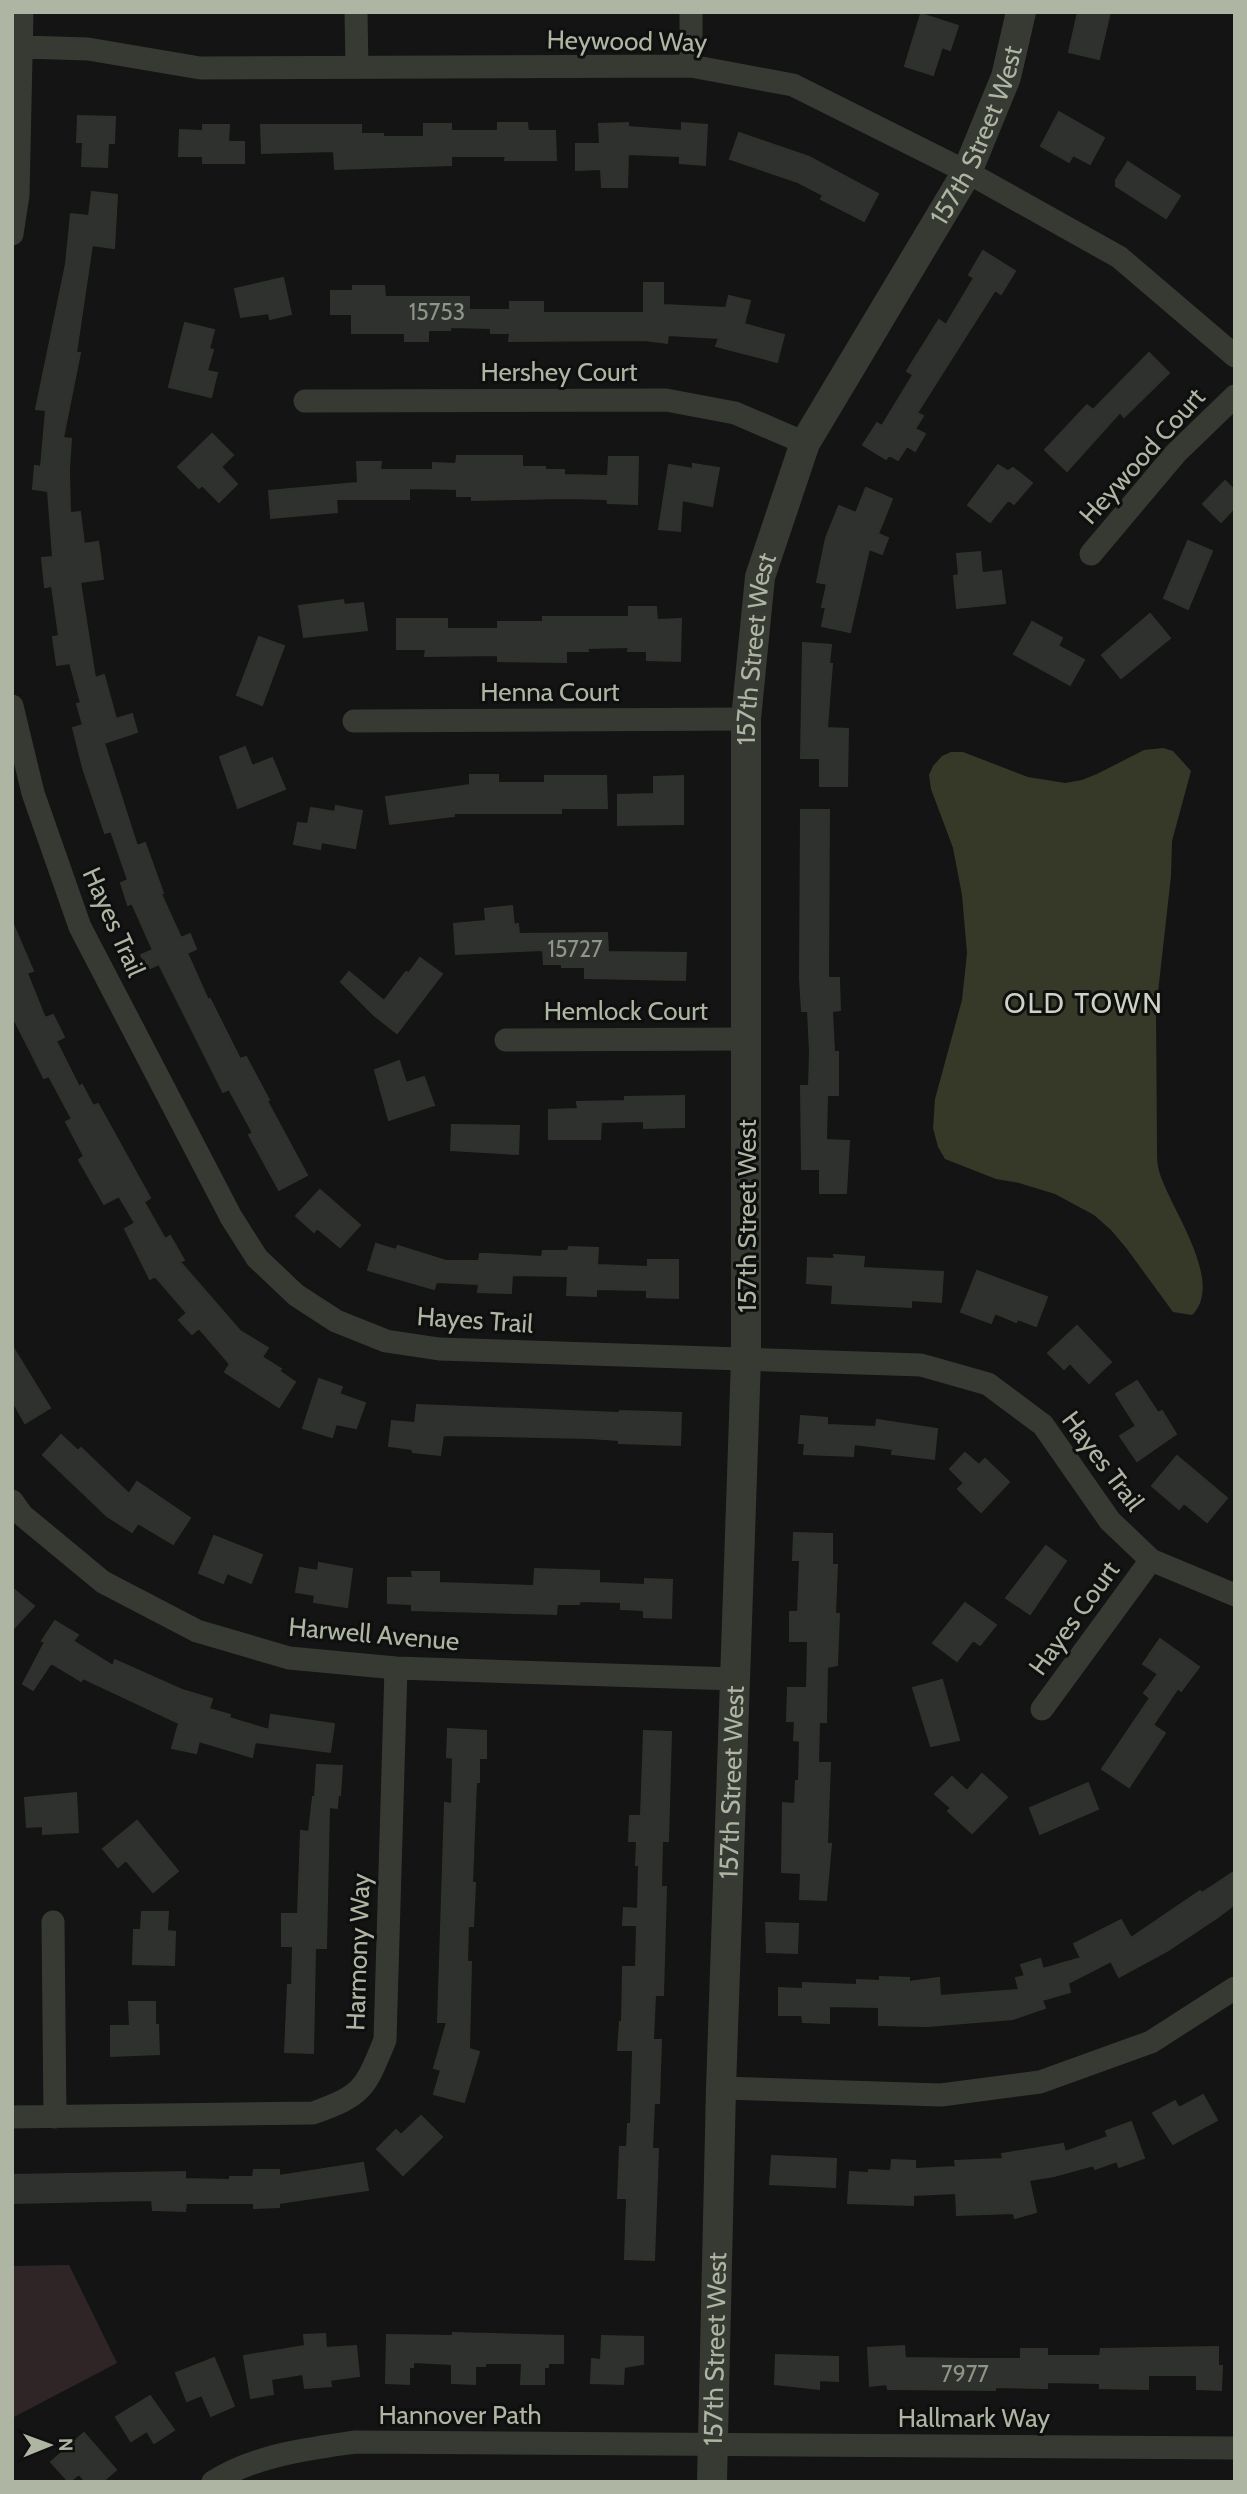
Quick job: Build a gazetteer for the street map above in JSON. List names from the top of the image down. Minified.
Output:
{"streets":{"street":["Heywood Way","157th Street West","Hershey Court","Heywood Court","Henna Court","Hayes Trail","Hemlock Court","Hayes Court","Harwell Avenue","Harmony Way","Hannover Path","Hallmark Way"]},"crossings":[["Heywood Way","157th Street West"],["157th Street West","Hershey Court"],["157th Street West","Henna Court"],["157th Street West","Hayes Trail"],["157th Street West","Hemlock Court"],["157th Street West","Harwell Avenue"],["157th Street West","Hannover Path"],["157th Street West","Hallmark Way"],["Hayes Trail","Hayes Court"],["Harwell Avenue","Harmony Way"],["Hannover Path","Hallmark Way"]],"districts":["OLD TOWN"],"house_numbers":["15753","15727","7977"],"north":"right"}
